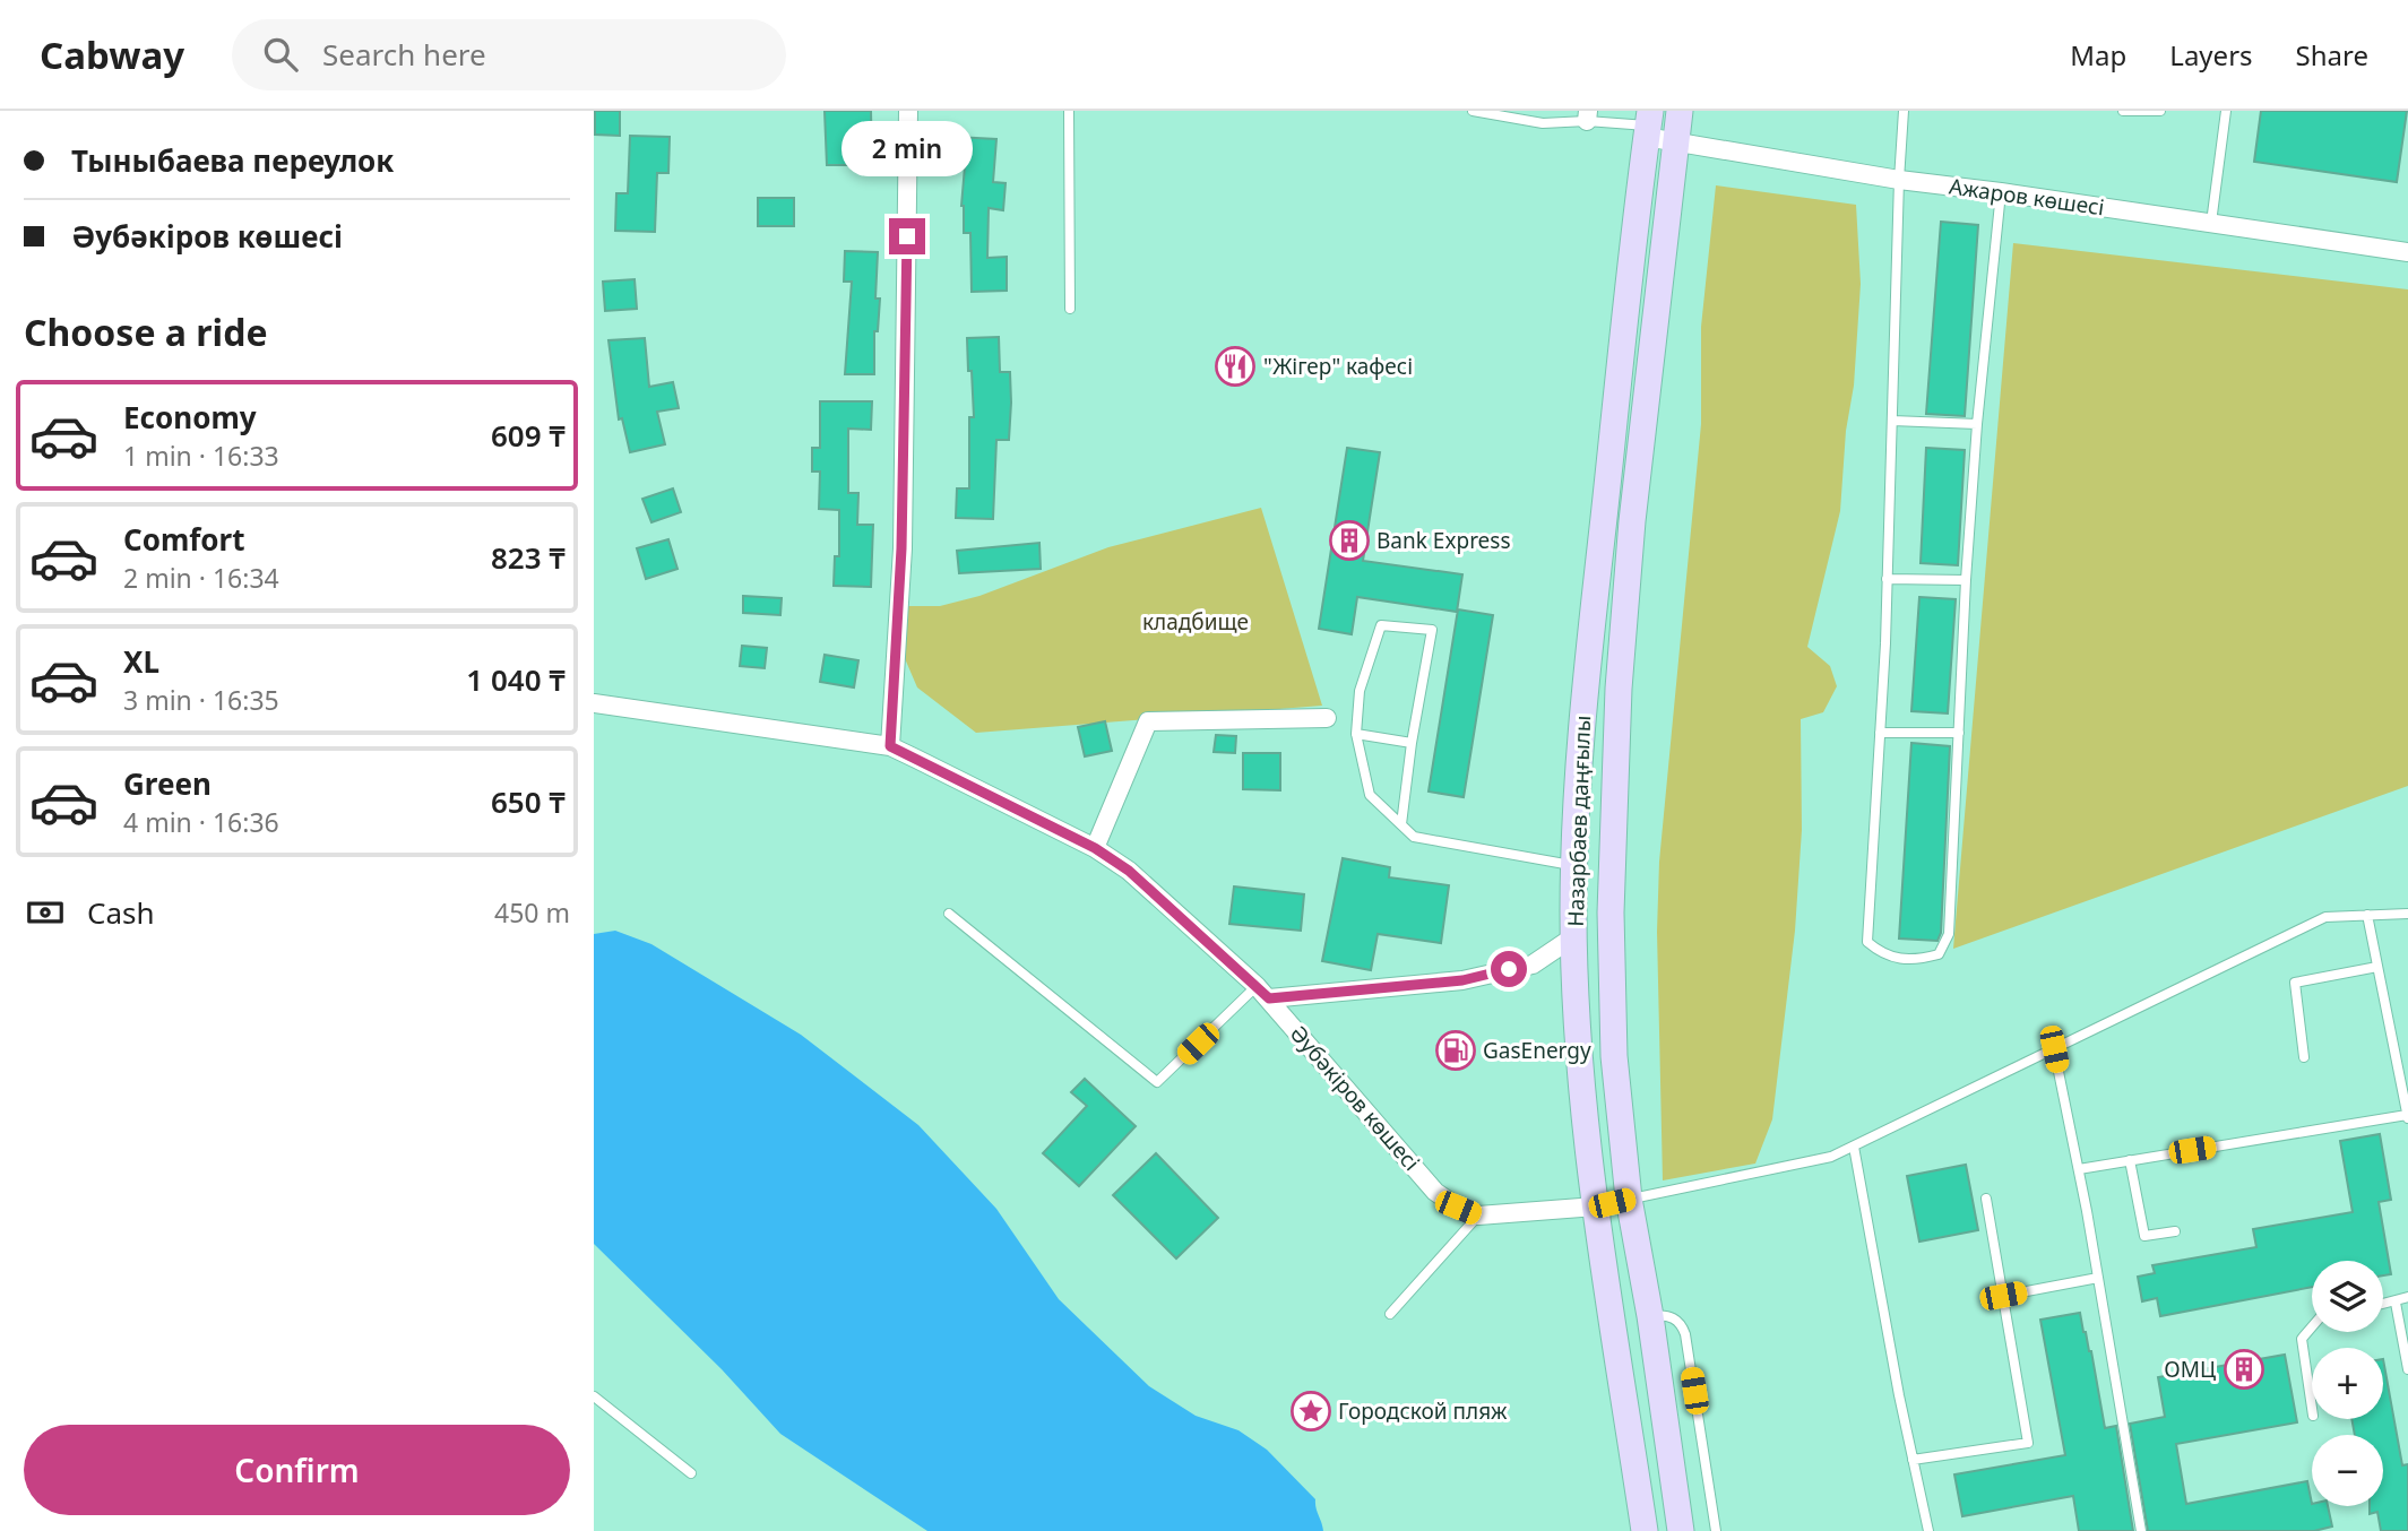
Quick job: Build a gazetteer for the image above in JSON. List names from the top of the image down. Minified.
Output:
{"streets":{"main road":["Назарбаев даңғылы"],"street":["Ажаров көшесі","Әубәкіров көшесі"]},"crossings":[["Ажаров көшесі","Назарбаев даңғылы"]],"parks":["кладбище"],"places":{"restaurant":["\"Жігер\" кафесі"],"building":["Bank Express","ОМЦ"],"fuel station":["GasEnergy"],"place":["Городской пляж"]},"page":{"header":"Cabway","search":"Search here","nav":["Map","Layers","Share"],"banner":["Тыныбаева переулок","Әубәкіров көшесі"],"bubble":"2 min","heading":"Choose a ride","list":[{"name":"Economy","note":"1 min · 16:33","value":"609 ₸"},{"name":"Comfort","note":"2 min · 16:34","value":"823 ₸"},{"name":"XL","note":"3 min · 16:35","value":"1 040 ₸"},{"name":"Green","note":"4 min · 16:36","value":"650 ₸"}],"pay":["Cash","450 m"],"map_buttons":["+","−"],"buttons":"Confirm"}}
